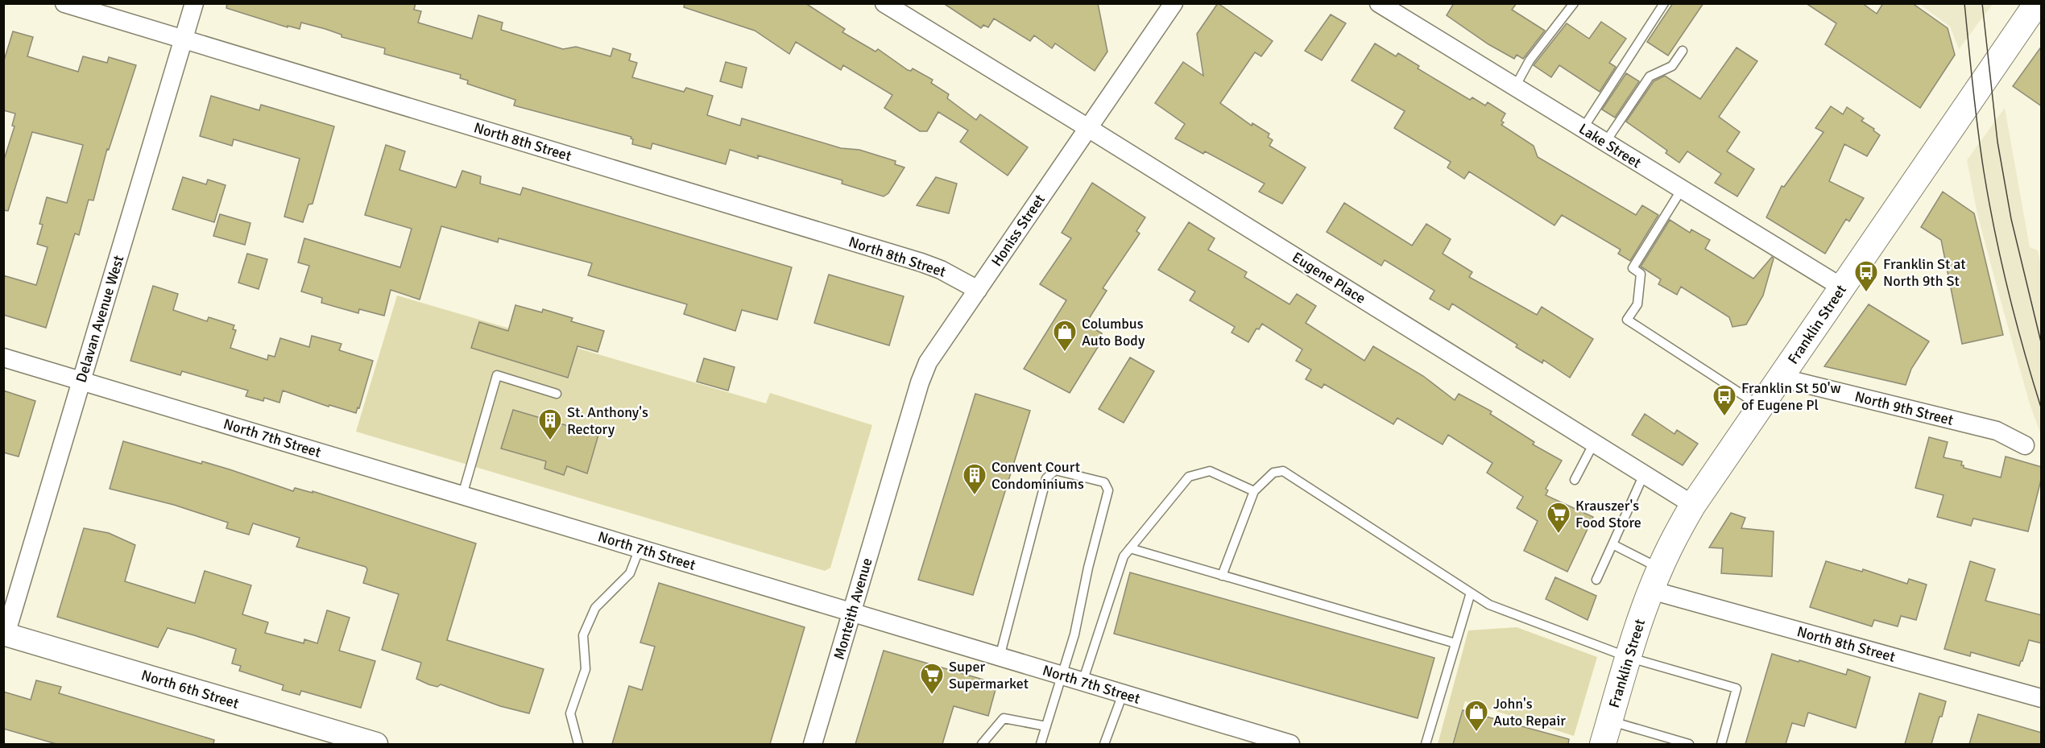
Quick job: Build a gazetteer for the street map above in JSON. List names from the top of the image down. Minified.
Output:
{"streets":{"main road":["Franklin Street"],"street":["North 8th Street","Lake Street","Honiss Street","Eugene Place","Delavan Avenue West","North 9th Street","North 7th Street","Monteith Avenue","North 6th Street"]},"crossings":[["North 8th Street","Honiss Street"],["North 8th Street","Delavan Avenue West"],["North 8th Street","Franklin Street"],["Lake Street","Franklin Street"],["Honiss Street","Eugene Place"],["Honiss Street","Monteith Avenue"],["Eugene Place","Franklin Street"],["Delavan Avenue West","North 7th Street"],["Delavan Avenue West","North 6th Street"],["Franklin Street","North 9th Street"],["North 7th Street","Monteith Avenue"]],"places":{"bus stop":["Franklin St at North 9th St","Franklin St 50'w of Eugene Pl"],"shop":["Columbus Auto Body","John's Auto Repair"],"building":["St. Anthony's Rectory","Convent Court Condominiums"],"supermarket":["Krauszer's Food Store","Super Supermarket"]}}
